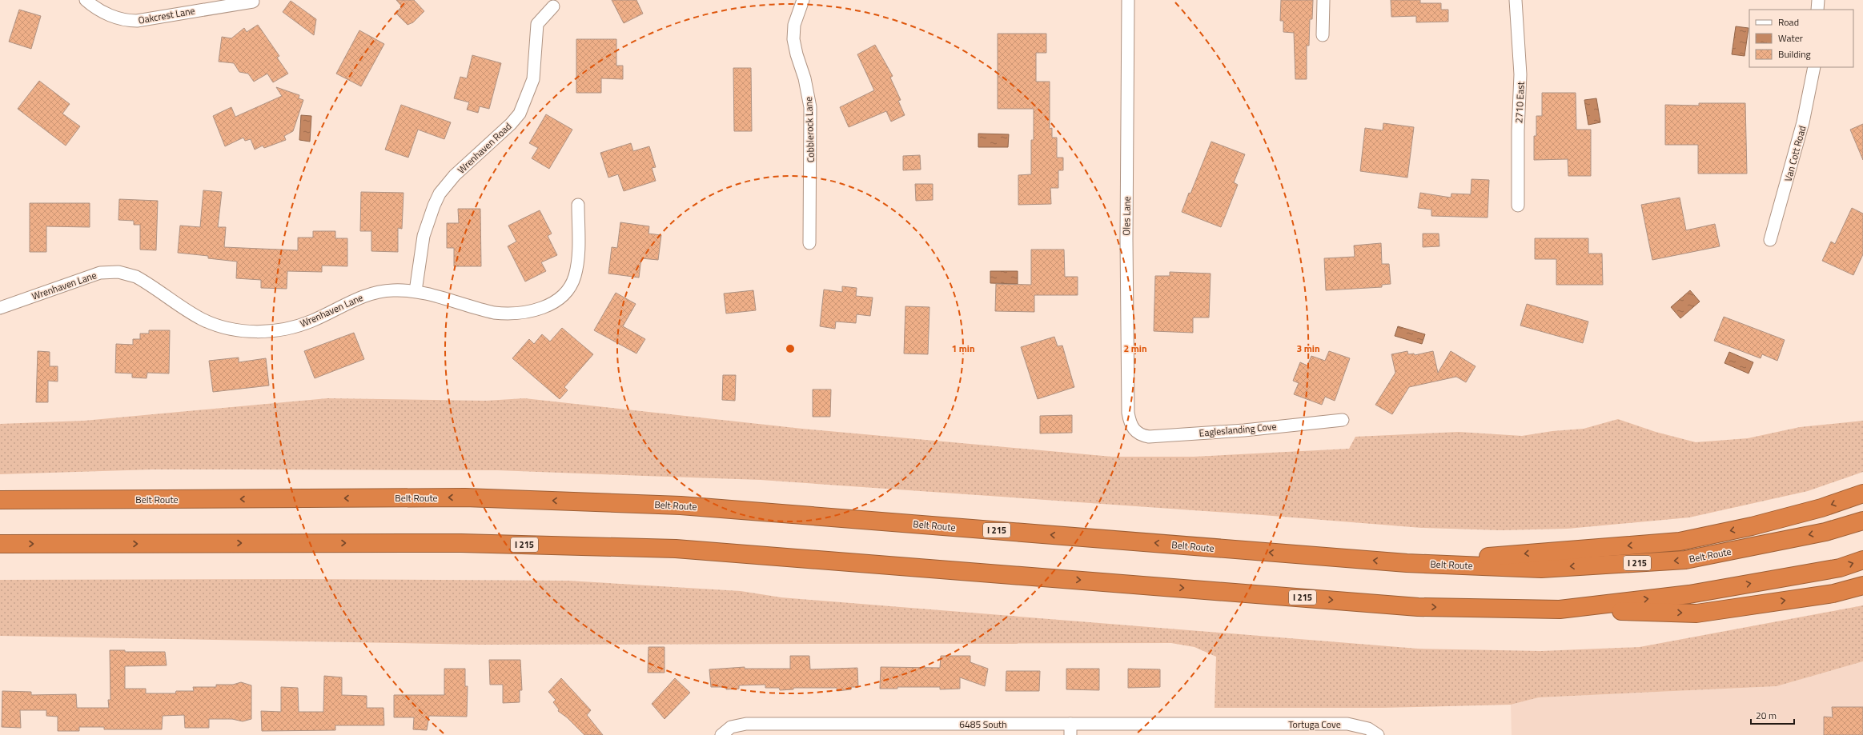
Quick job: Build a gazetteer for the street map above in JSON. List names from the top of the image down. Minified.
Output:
{"streets":{"highway":["Belt Route","I 215"],"street":["Oakcrest Lane","2710 East","Cobblerock Lane","Wrenhaven Road","Van Cott Road","Oles Lane","Wrenhaven Lane","Eagleslanding Cove","6485 South","Tortuga Cove"]},"crossings":[["Wrenhaven Road","Wrenhaven Lane"],["Oles Lane","Eagleslanding Cove"],["6485 South","Tortuga Cove"]],"legend":["Road","Water","Building"],"scale_bar":"20 m","rings":["1 min","2 min","3 min"]}
